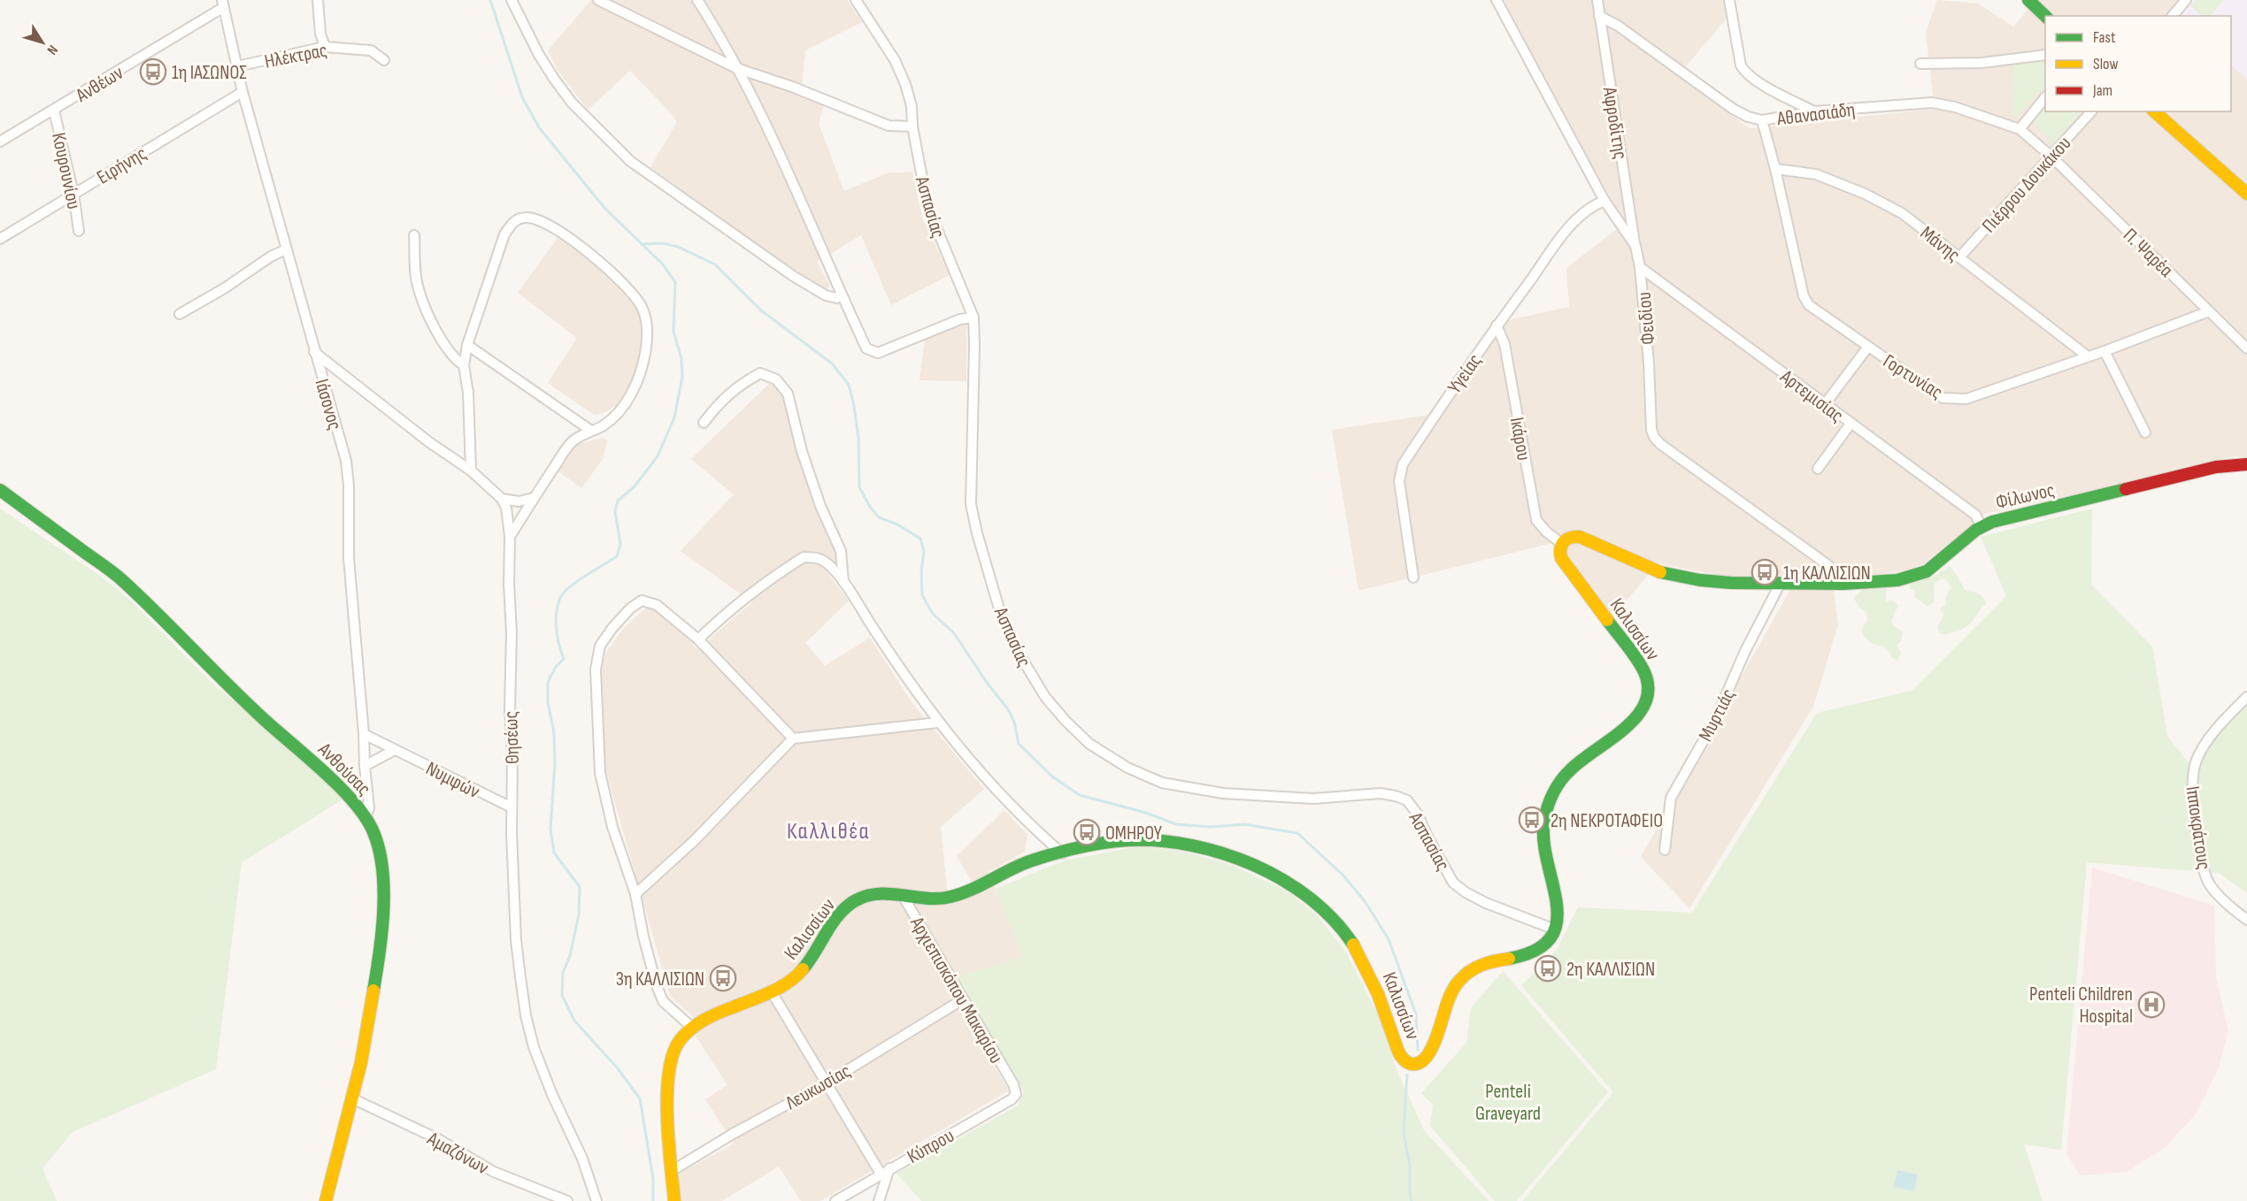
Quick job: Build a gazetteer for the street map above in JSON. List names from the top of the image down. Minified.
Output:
{"streets":{"main road":["Φίλωνος","Καλισσίων","Ανθούσας"],"street":["Ηλέκτρας","Ανθέων","Αθανασιάδη","Αφροδίτης","Ειρήνης","Κουρουνίου","Πιέρρου Δουκάκου","Ασπασίας","Μάνης","Π. Ψαρέα","Φειδίου","Υγείας","Γορτυνίας","Αρτεμισίας","Ιάσονος","Ικάρου","Μυρτιάς","Θησέως","Νυμφών","Ιπποκράτους","Αρχιεπισκόπου Μακαρίου","Λευκωσίας","Κύπρου","Αμαζόνων"]},"crossings":[["Ηλέκτρας","Ιάσονος"],["Ανθέων","Κουρουνίου"],["Ανθέων","Ιάσονος"],["Αθανασιάδη","Αφροδίτης"],["Αθανασιάδη","Πιέρρου Δουκάκου"],["Αθανασιάδη","Π. Ψαρέα"],["Αθανασιάδη","Γορτυνίας"],["Αφροδίτης","Φειδίου"],["Ειρήνης","Κουρουνίου"],["Ειρήνης","Ιάσονος"],["Πιέρρου Δουκάκου","Μάνης"],["Πιέρρου Δουκάκου","Π. Ψαρέα"],["Ασπασίας","Καλισσίων"],["Μάνης","Γορτυνίας"],["Π. Ψαρέα","Γορτυνίας"],["Φειδίου","Υγείας"],["Φειδίου","Αρτεμισίας"],["Φειδίου","Φίλωνος"],["Υγείας","Ικάρου"],["Αρτεμισίας","Φίλωνος"],["Ιάσονος","Ανθούσας"],["Ιάσονος","Νυμφών"],["Ικάρου","Καλισσίων"],["Καλισσίων","Αρχιεπισκόπου Μακαρίου"],["Καλισσίων","Λευκωσίας"],["Θησέως","Νυμφών"],["Ανθούσας","Αμαζόνων"],["Αρχιεπισκόπου Μακαρίου","Λευκωσίας"],["Αρχιεπισκόπου Μακαρίου","Κύπρου"]],"districts":["Καλλιθέα"],"parks":["Penteli Graveyard"],"places":{"bus stop":["1η ΙΑΣΩΝΟΣ","1η ΚΑΛΛΙΣΙΩΝ","2η ΝΕΚΡΟΤΑΦΕΙΟ","ΟΜΗΡΟΥ","2η ΚΑΛΛΙΣΙΩΝ","3η ΚΑΛΛΙΣΙΩΝ"],"hospital":["Penteli Children Hospital"]},"legend":["Fast","Slow","Jam"],"north":"bottom right"}
